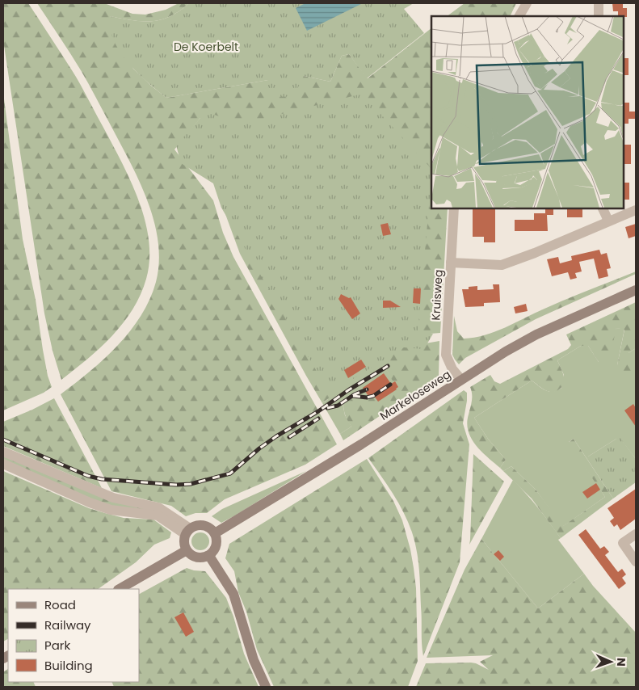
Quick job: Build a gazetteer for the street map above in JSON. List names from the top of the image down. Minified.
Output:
{"streets":{"main road":["Markeloseweg"],"street":["Kruisweg"]},"crossings":[["Kruisweg","Markeloseweg"]],"parks":["De Koerbelt"],"legend":["Road","Railway","Park","Building"],"north":"right"}
